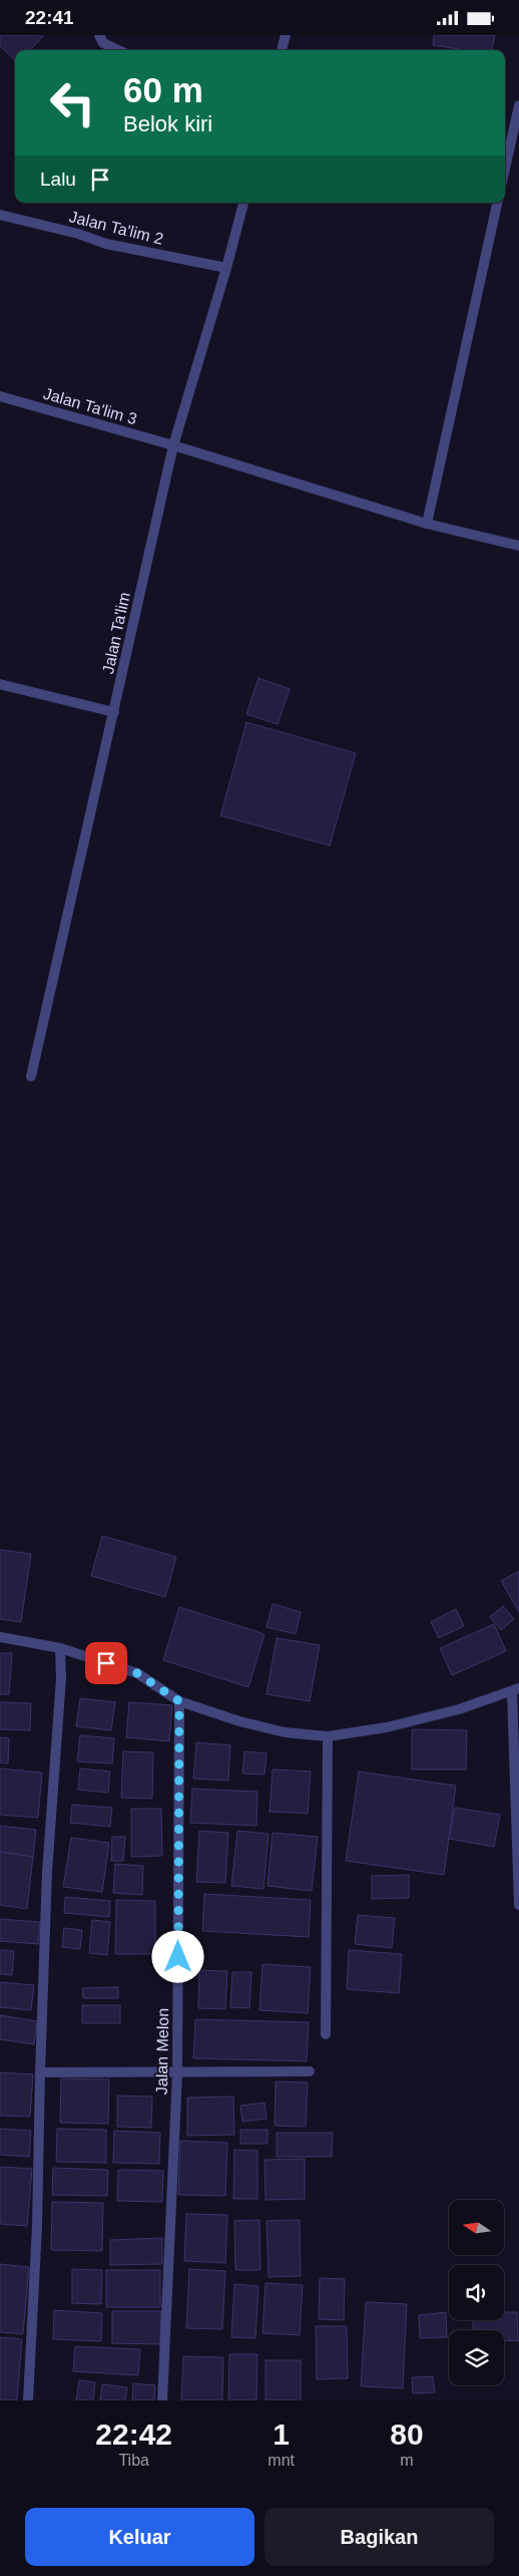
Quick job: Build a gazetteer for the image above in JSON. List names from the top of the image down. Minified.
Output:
{"streets":{"street":["Jalan Ta'lim 2","Jalan Ta'lim 3","Jalan Ta'lim","Jalan Melon"]},"crossings":[["Jalan Ta'lim 2","Jalan Ta'lim"],["Jalan Ta'lim 3","Jalan Ta'lim"]],"north":"left","page":{"status":"22:41","turn":["60 m","Belok kiri"],"then":"Lalu","eta":["22:42","Tiba","1","mnt","80","m"],"buttons":["Keluar","Bagikan"]}}
